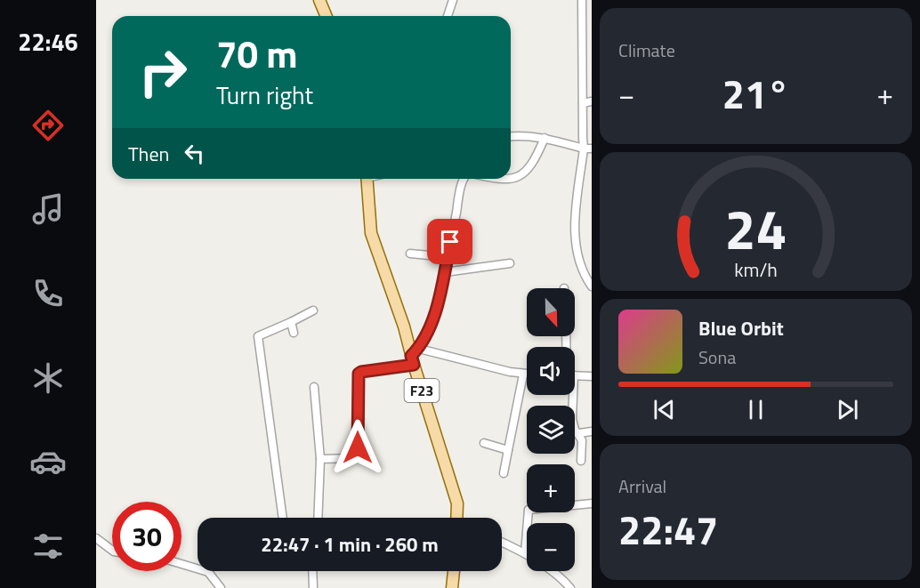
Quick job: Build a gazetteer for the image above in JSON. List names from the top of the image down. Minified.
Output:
{"streets":{"main road":["F23"]},"north":"bottom","page":{"tabs":"22:46","tile":["Climate",["Arrival","22:47"]],"turn":["70 m","Turn right"],"heat":["−","21°","+"],"then":"Then","map_buttons":["+","−"],"song":["Blue Orbit","Sona"],"limit":"30","trip":"22:47 · 1 min · 260 m","gauge":["24","km/h"]}}
